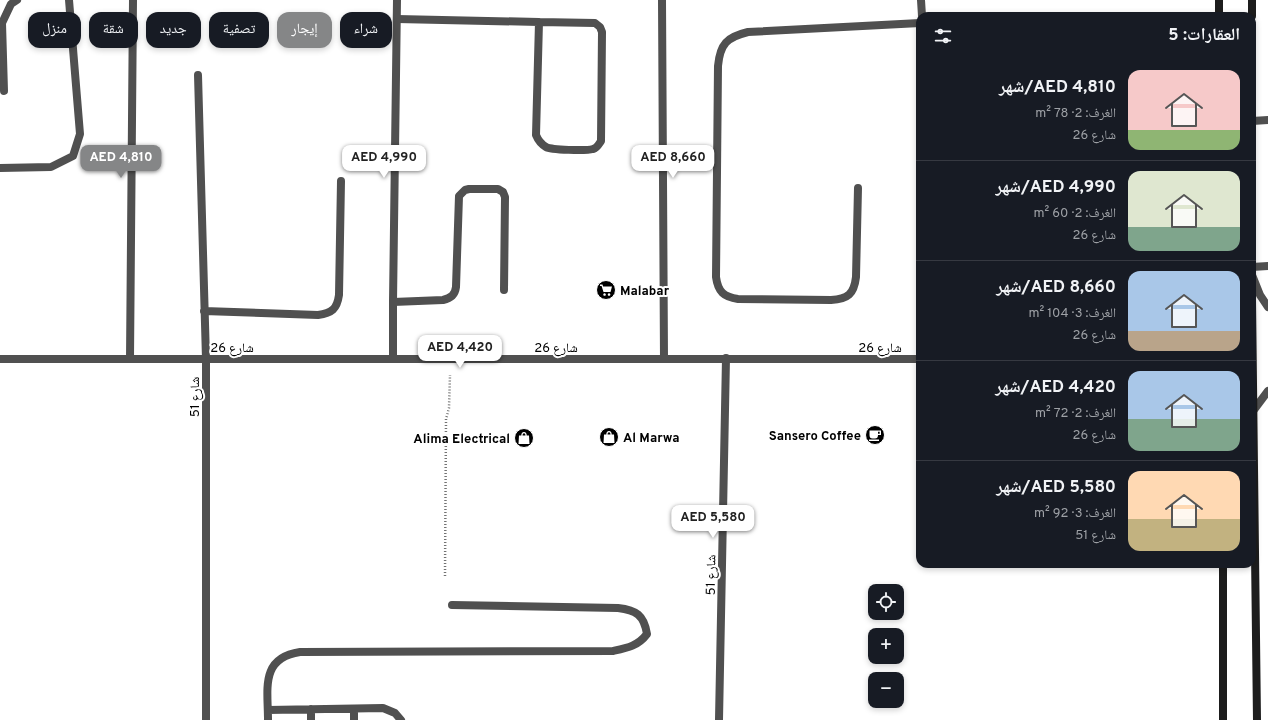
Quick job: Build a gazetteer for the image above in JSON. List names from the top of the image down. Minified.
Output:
{"streets":{"street":["شارع 26","شارع 51"]},"crossings":[["شارع 26","شارع 51"]],"places":{"supermarket":["Malabar"],"cafe":["Sansero Coffee"],"shop":["Al Marwa","Alima Electrical"]},"page":{"chip":["شراء","إيجار","تصفية","جديد","شقة","منزل"],"heading":"العقارات: 5","list":[{"name":"AED 4,810/شهر","note":"الغرف: 2 · 78 m² · شارع 26"},{"name":"AED 4,990/شهر","note":"الغرف: 2 · 60 m² · شارع 26"},{"name":"AED 8,660/شهر","note":"الغرف: 3 · 104 m² · شارع 26"},{"name":"AED 4,420/شهر","note":"الغرف: 2 · 72 m² · شارع 26"},{"name":"AED 5,580/شهر","note":"الغرف: 3 · 92 m² · شارع 51"}],"price":["AED 4,810","AED 4,990","AED 8,660","AED 4,420","AED 5,580"],"map_buttons":["+","−"]}}
